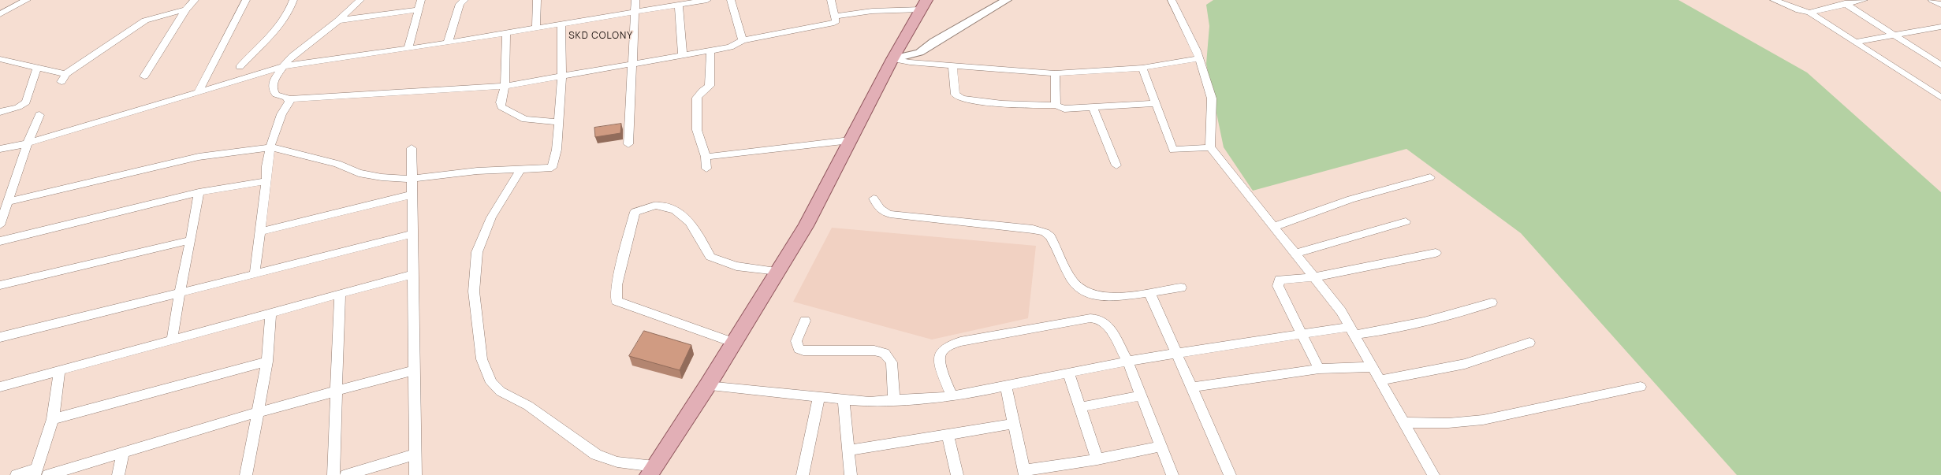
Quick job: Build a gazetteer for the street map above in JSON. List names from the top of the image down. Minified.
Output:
{"districts":["SKD COLONY"]}
